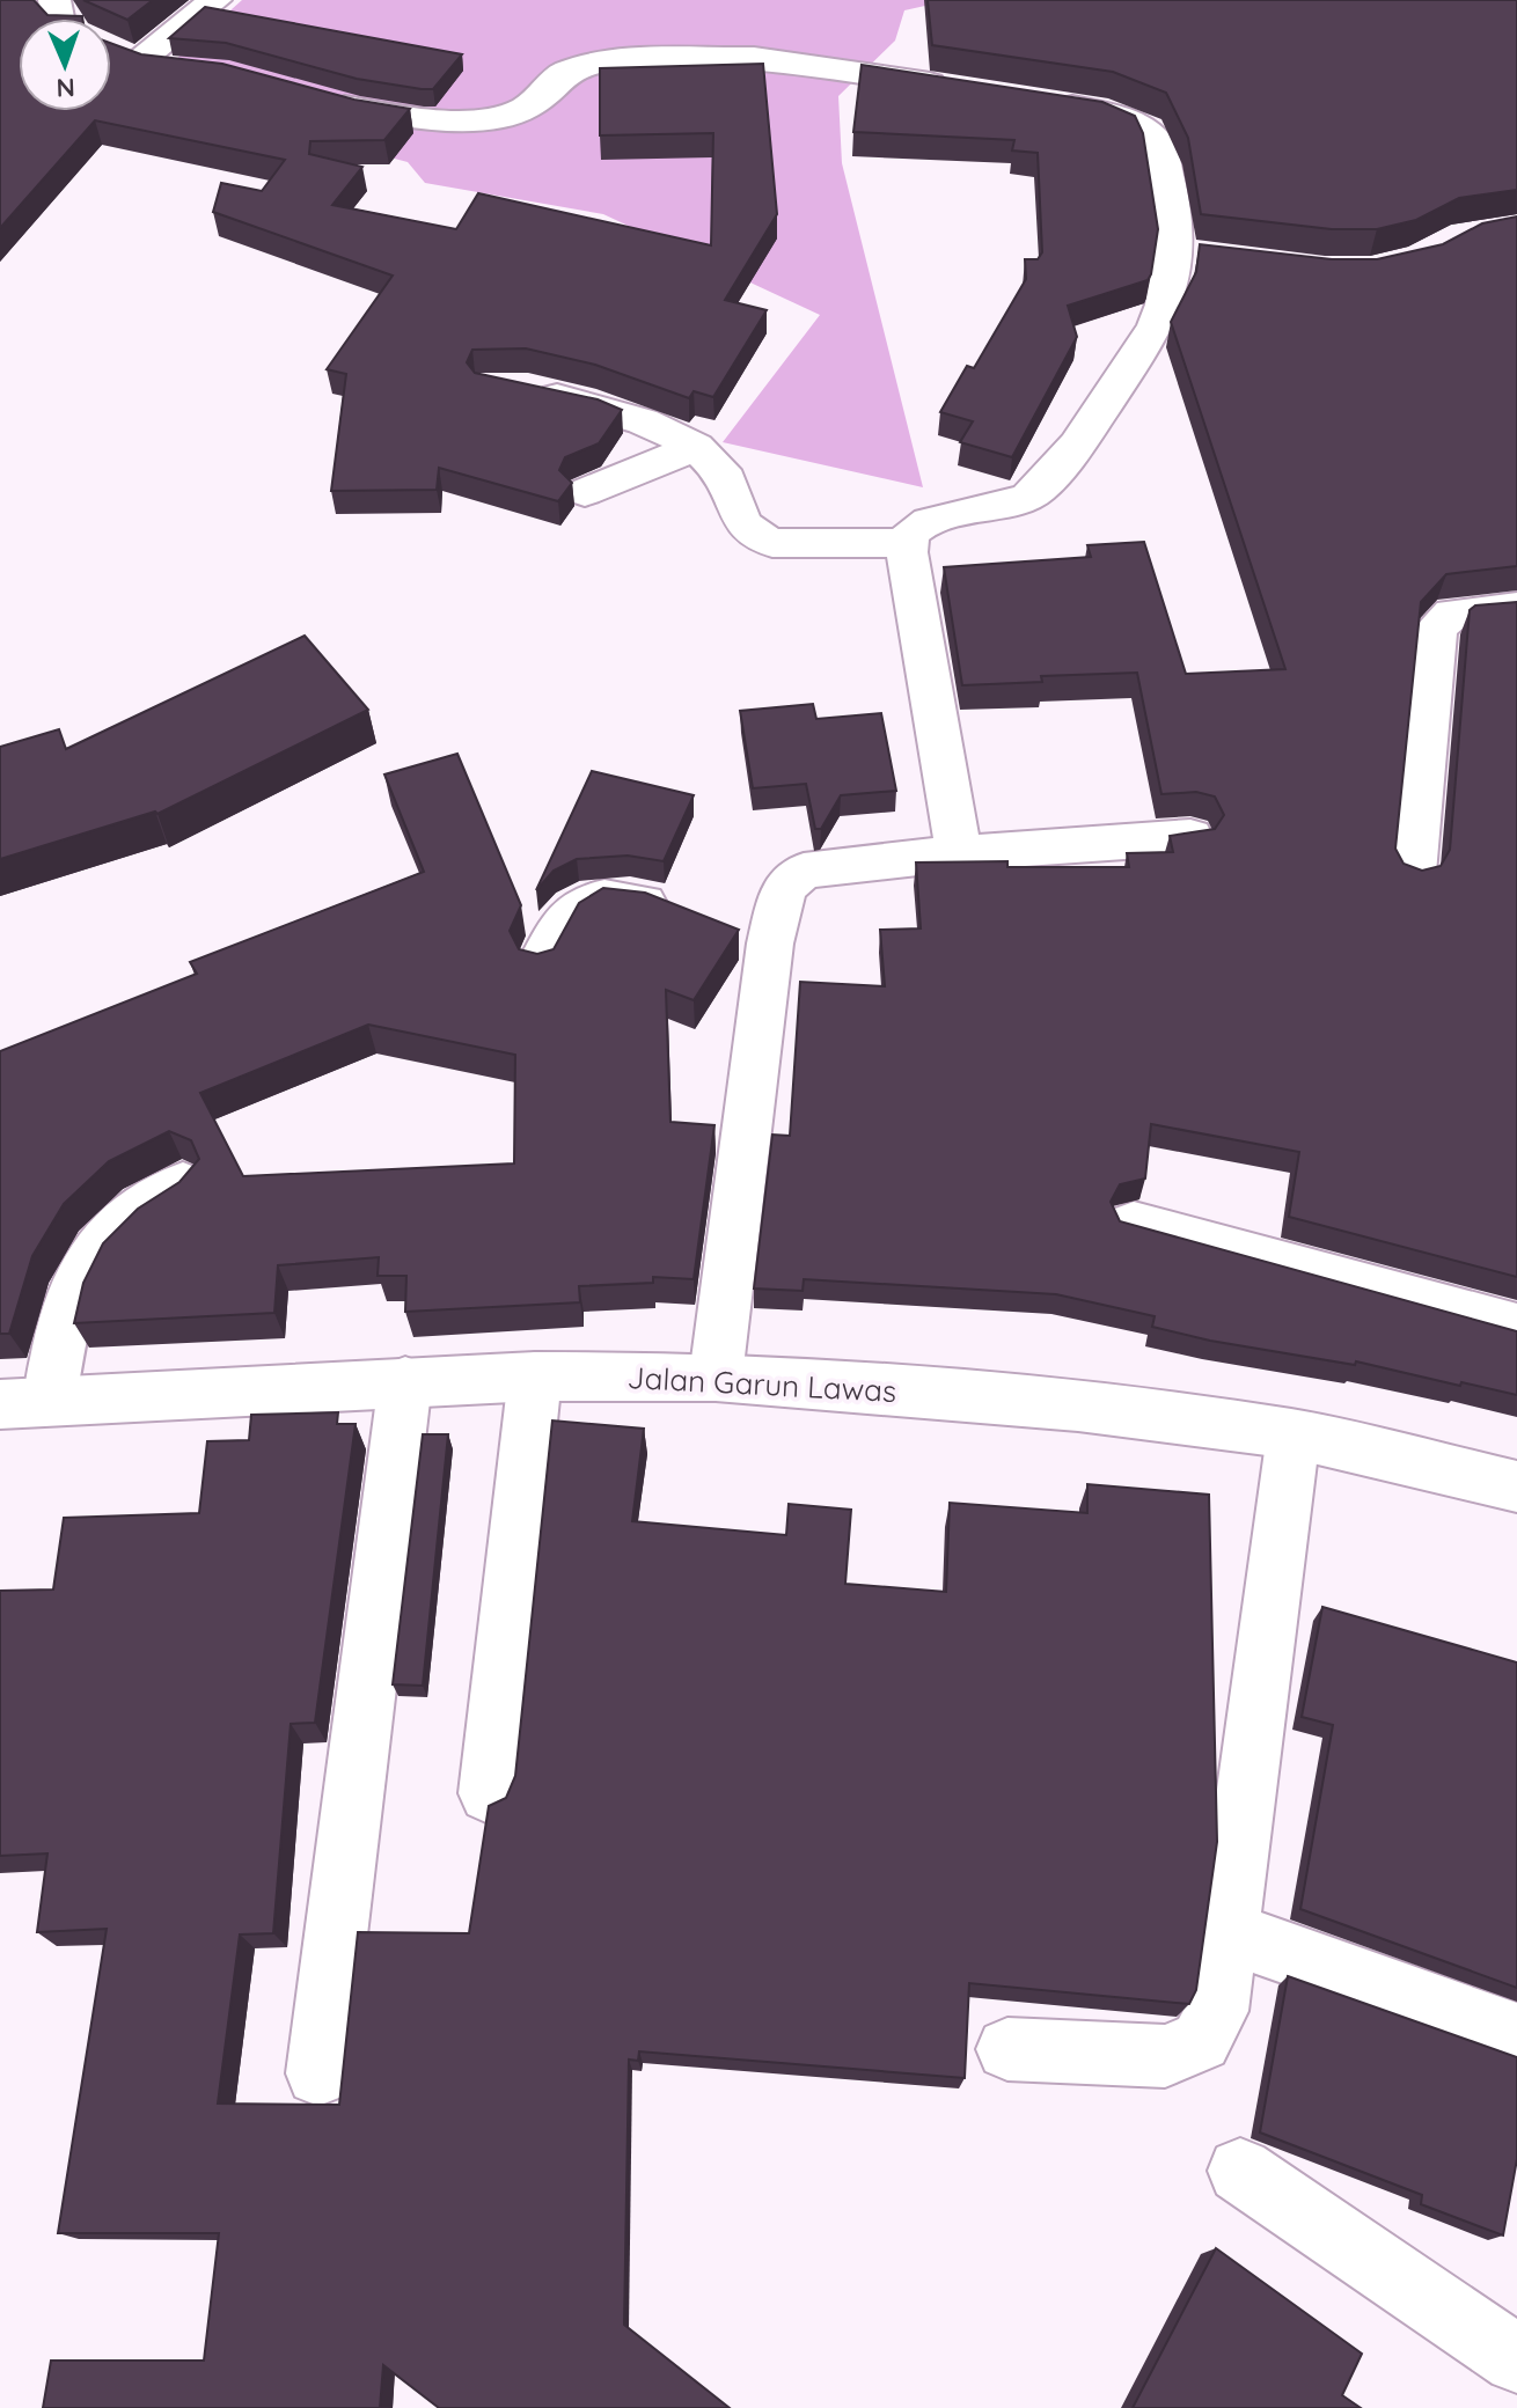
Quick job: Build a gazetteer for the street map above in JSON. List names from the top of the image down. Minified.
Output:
{"streets":{"street":["Jalan Garun Lawas"]},"north":"bottom"}
